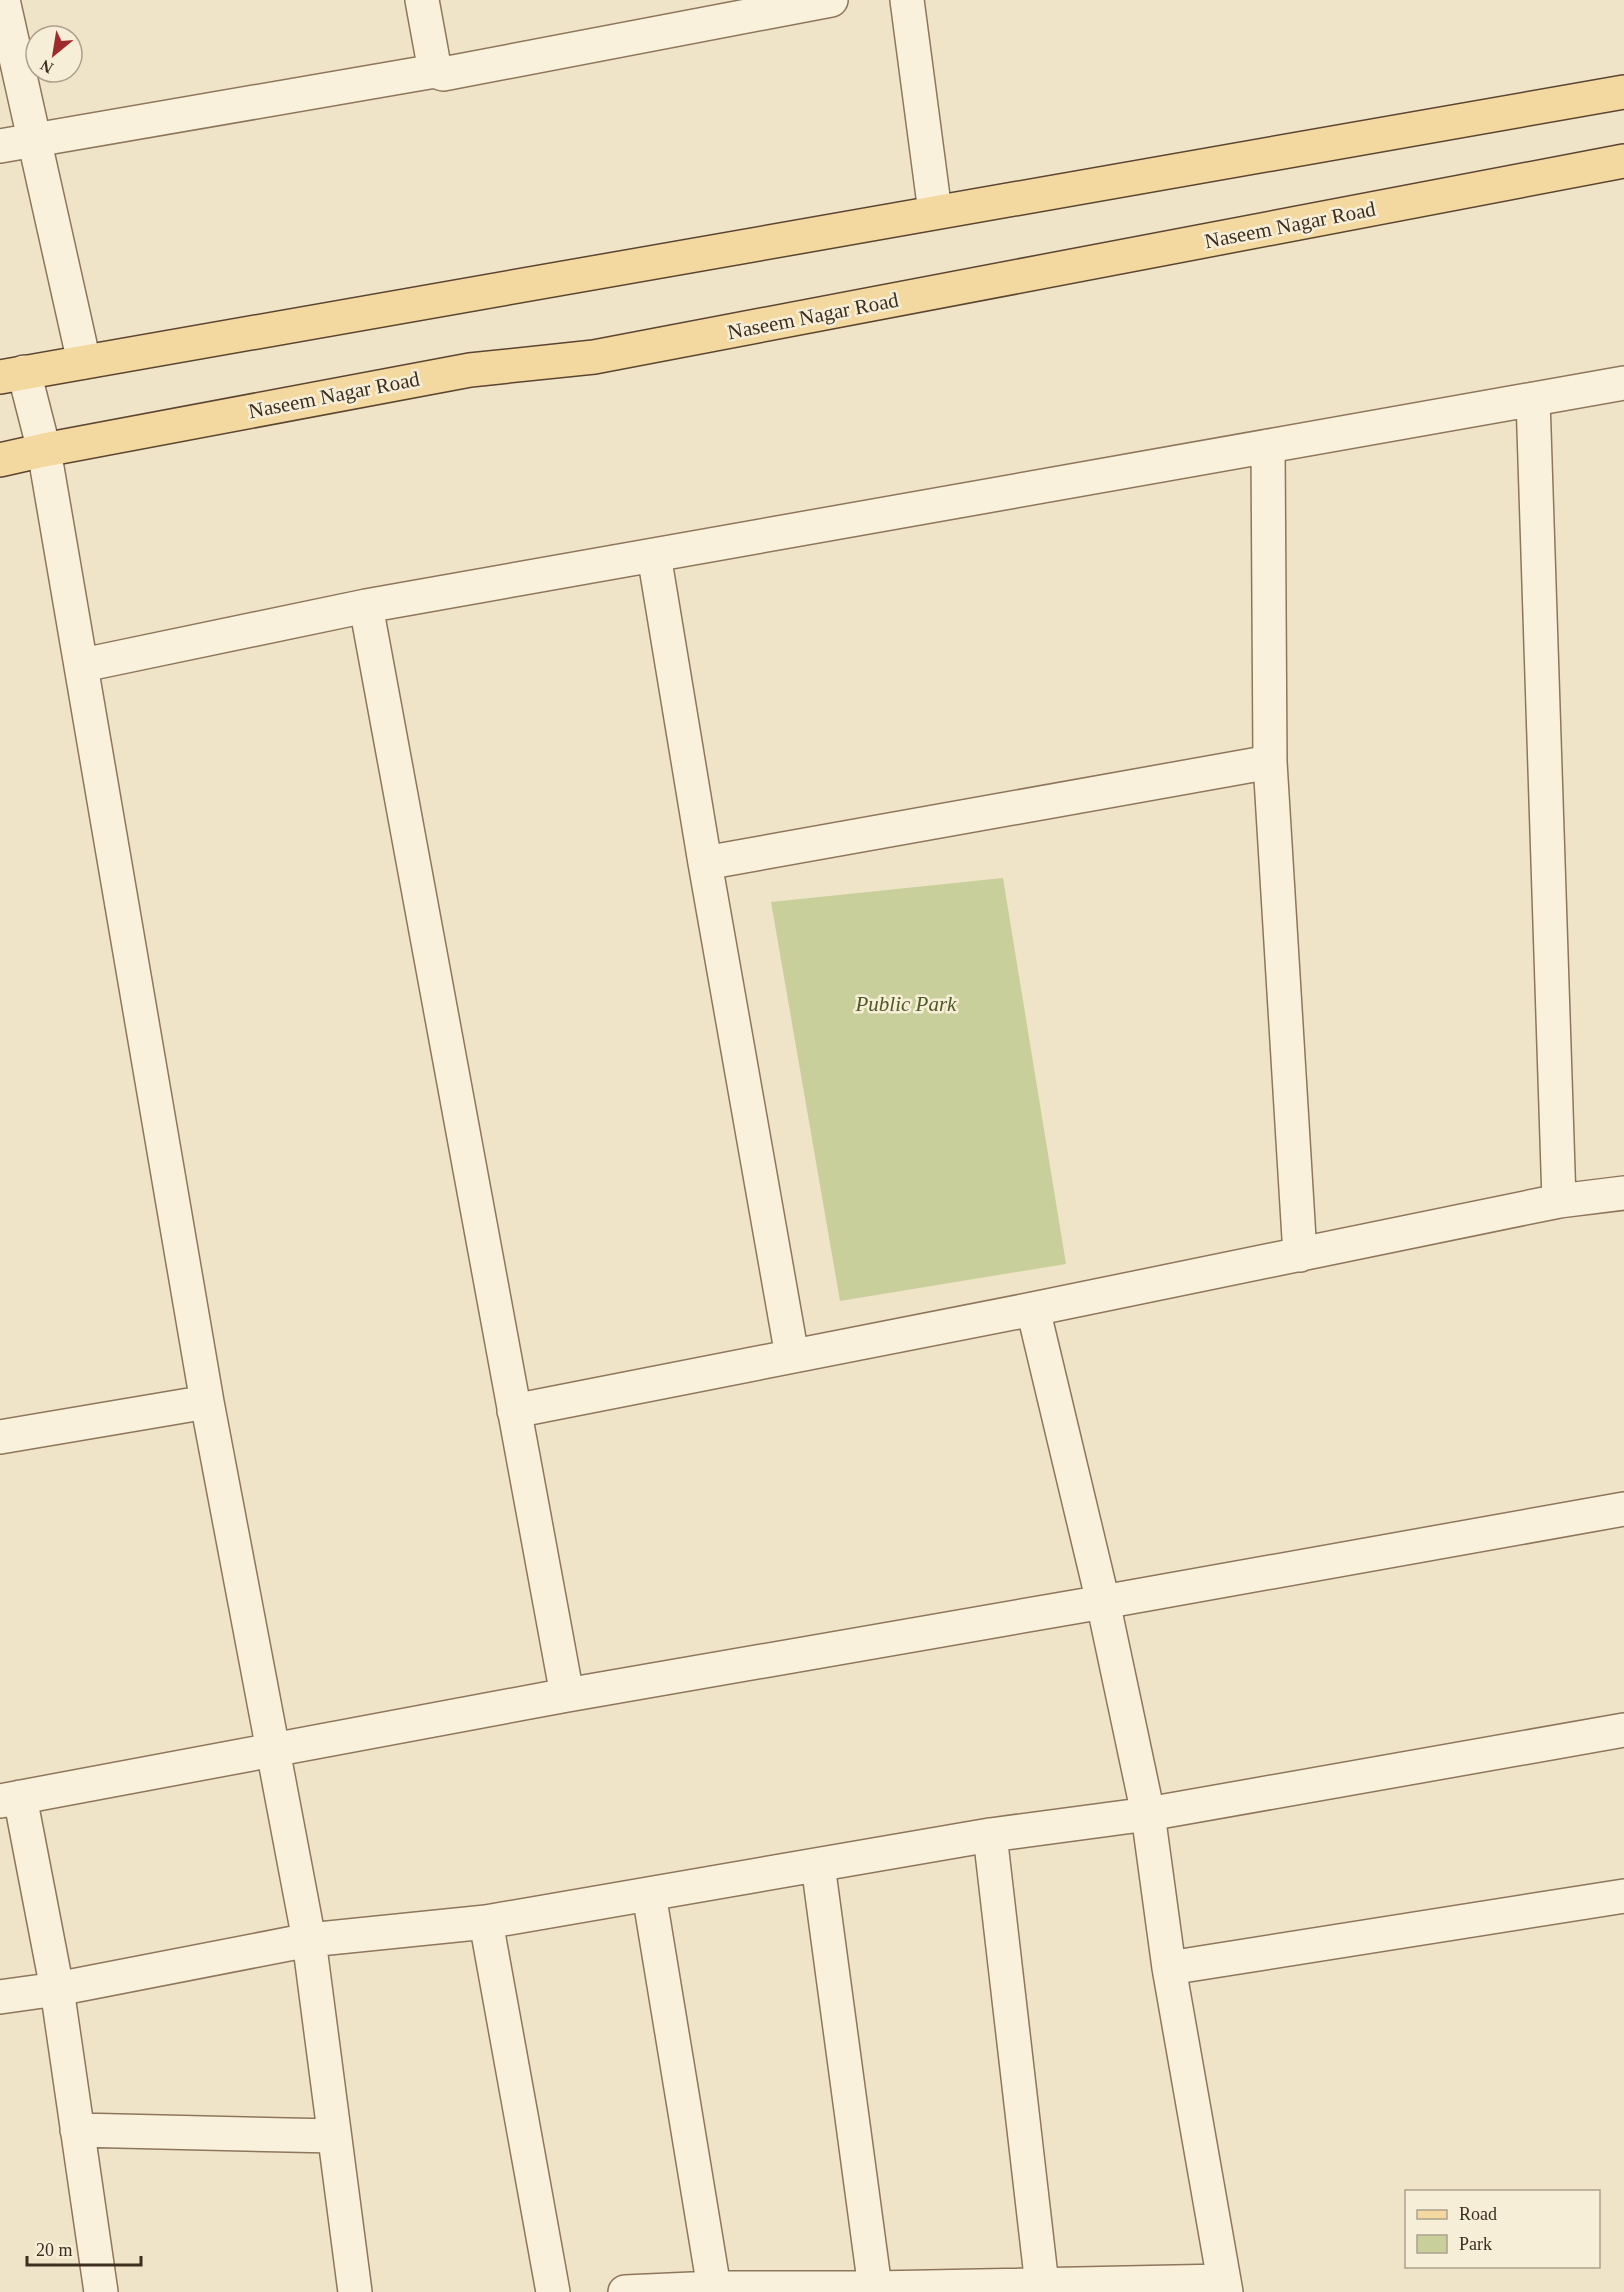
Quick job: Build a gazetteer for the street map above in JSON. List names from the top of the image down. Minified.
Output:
{"streets":{"main road":["Naseem Nagar Road"]},"parks":["Public Park"],"legend":["Road","Park"],"scale_bar":"20 m","north":"bottom left"}
